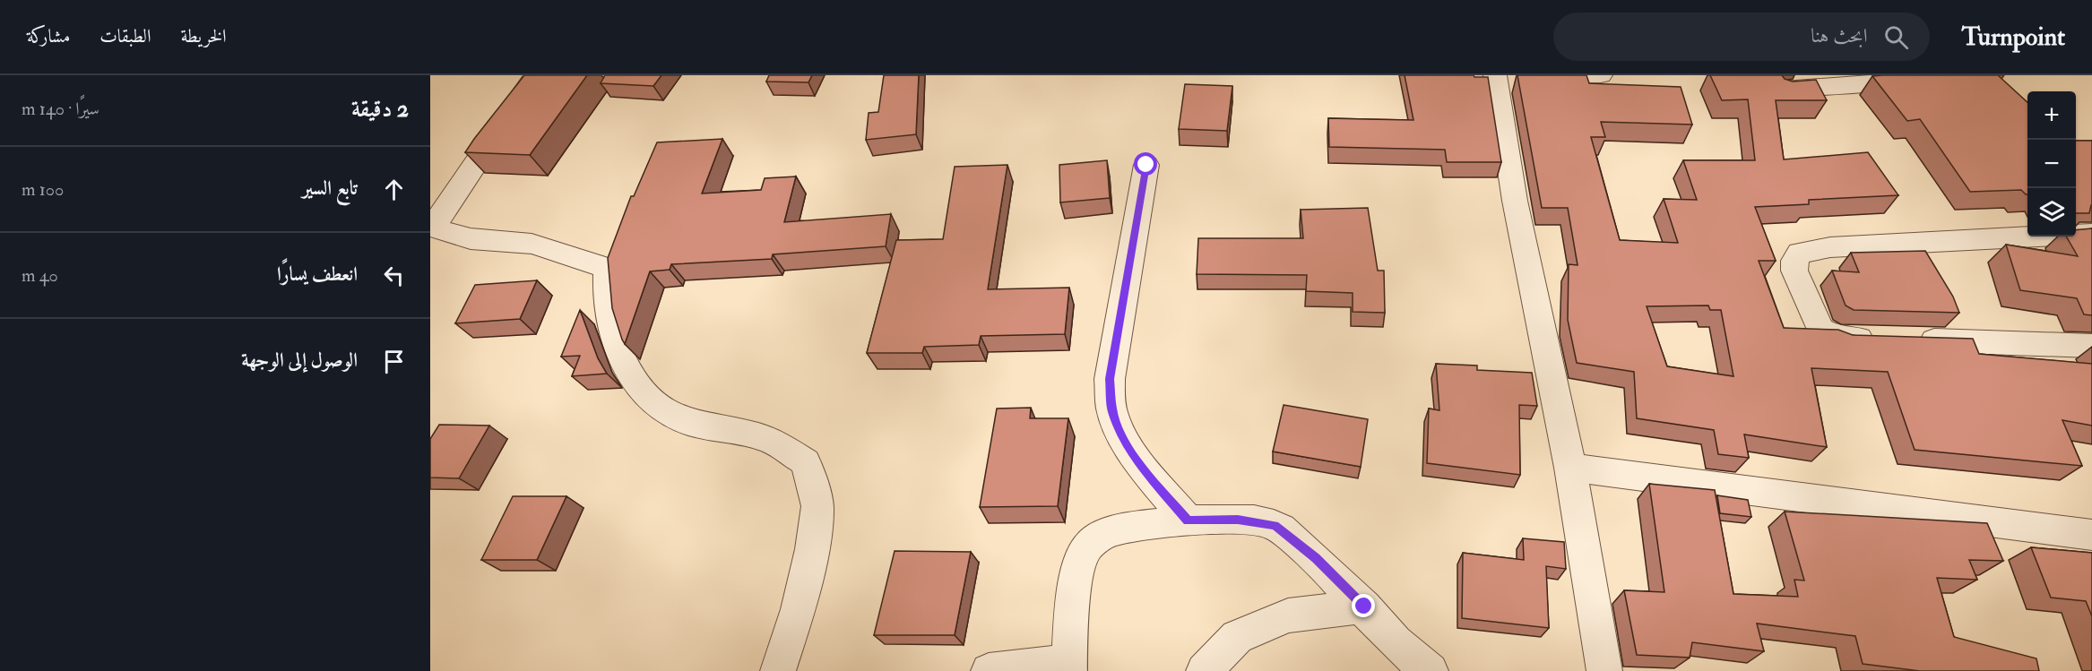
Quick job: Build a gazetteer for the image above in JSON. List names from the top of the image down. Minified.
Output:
{"page":{"header":"Turnpoint","search":"ابحث هنا","nav":["الخريطة","الطبقات","مشاركة"],"heading":["2 دقيقة","سيرًا · 140 m"],"map_buttons":["+","−"],"list":[["تابع السير","100 m"],["انعطف يسارًا","40 m"],"الوصول إلى الوجهة"]}}
